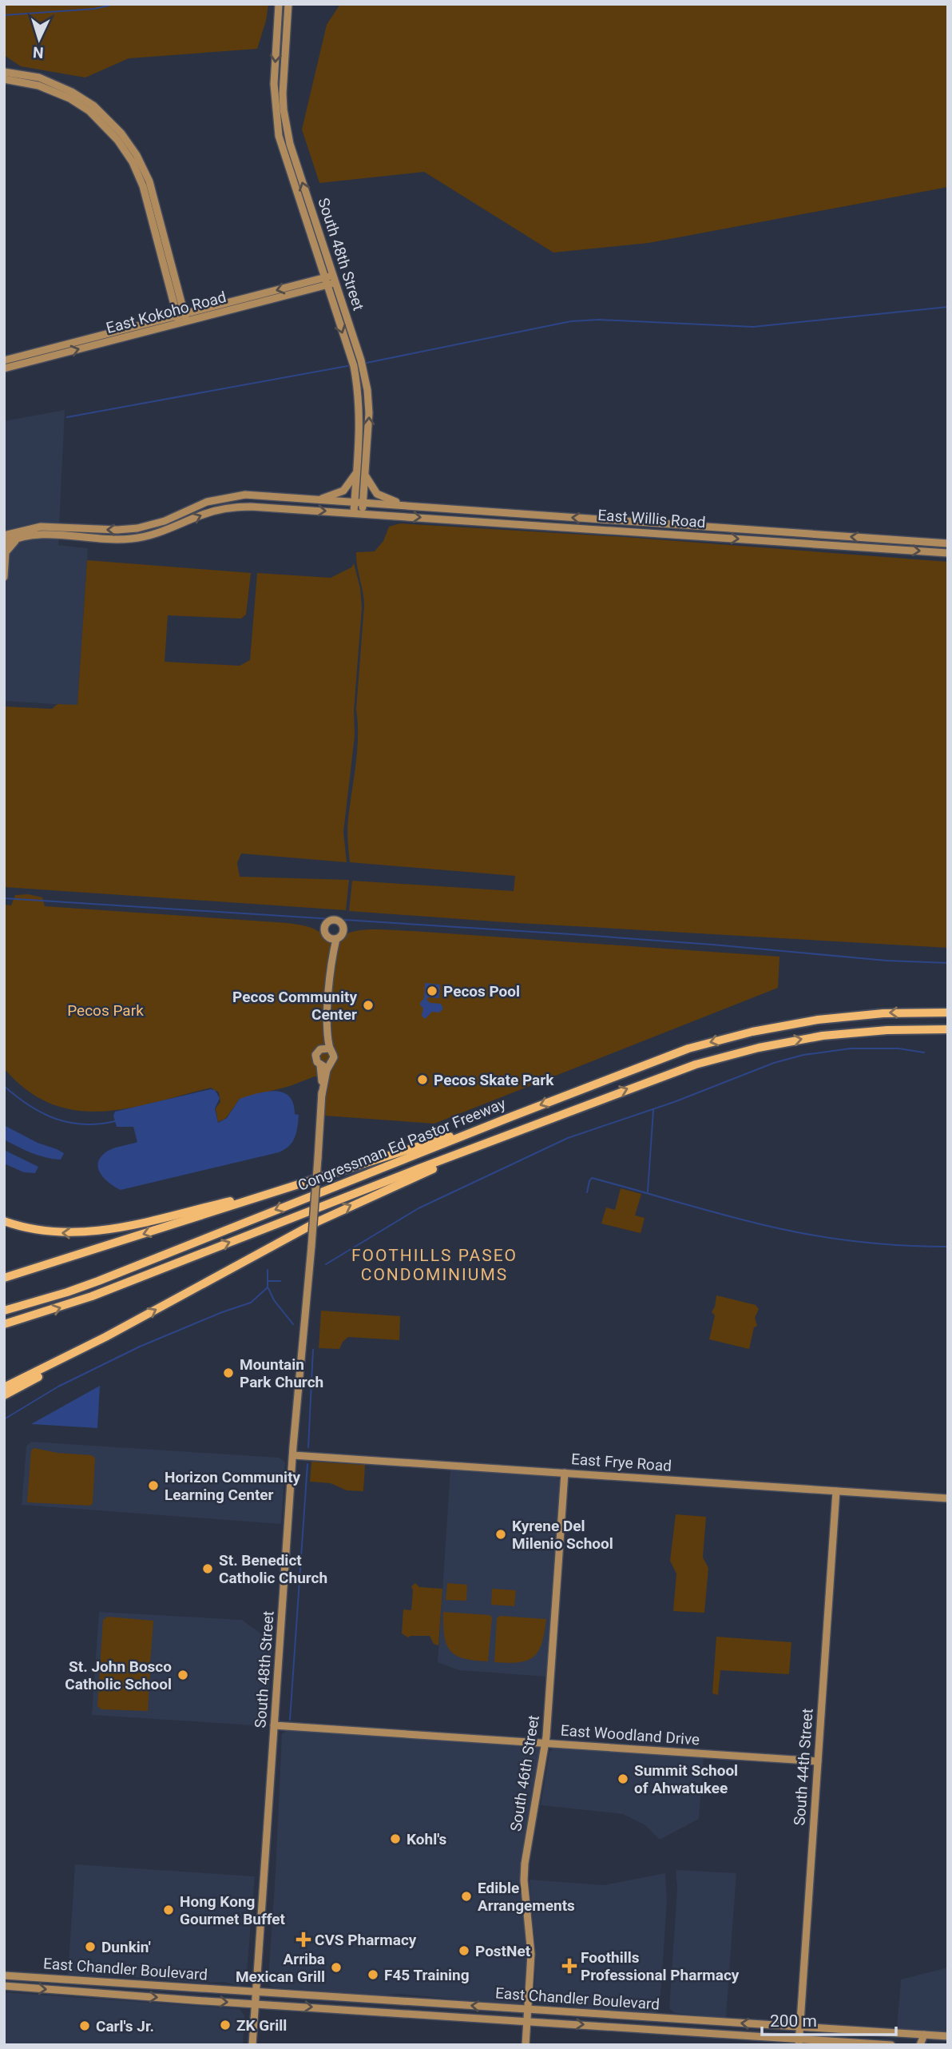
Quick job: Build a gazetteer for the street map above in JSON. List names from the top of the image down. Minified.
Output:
{"streets":{"highway":["Congressman Ed Pastor Freeway"],"street":["South 48th Street","East Kokoho Road","East Willis Road","East Frye Road","East Woodland Drive","South 44th Street","South 46th Street","East Chandler Boulevard"]},"crossings":[["South 48th Street","East Kokoho Road"],["South 48th Street","East Willis Road"],["South 48th Street","East Frye Road"],["South 48th Street","East Woodland Drive"],["South 48th Street","East Chandler Boulevard"],["East Frye Road","South 44th Street"],["East Frye Road","South 46th Street"],["East Woodland Drive","South 44th Street"],["East Woodland Drive","South 46th Street"],["South 44th Street","East Chandler Boulevard"],["South 46th Street","East Chandler Boulevard"]],"districts":["FOOTHILLS PASEO CONDOMINIUMS"],"parks":["Pecos Park"],"places":{"other":["Pecos Pool","Pecos Community Center","Pecos Skate Park","Mountain Park Church","Horizon Community Learning Center","Kyrene Del Milenio School","St. Benedict Catholic Church","St. John Bosco Catholic School","Summit School of Ahwatukee","Kohl's","Edible Arrangements","Hong Kong Gourmet Buffet","Dunkin'","PostNet","Arriba Mexican Grill","F45 Training","ZK Grill","Carl's Jr."],"health":["CVS Pharmacy","Foothills Professional Pharmacy"]},"scale_bar":"200 m","north":"bottom"}
